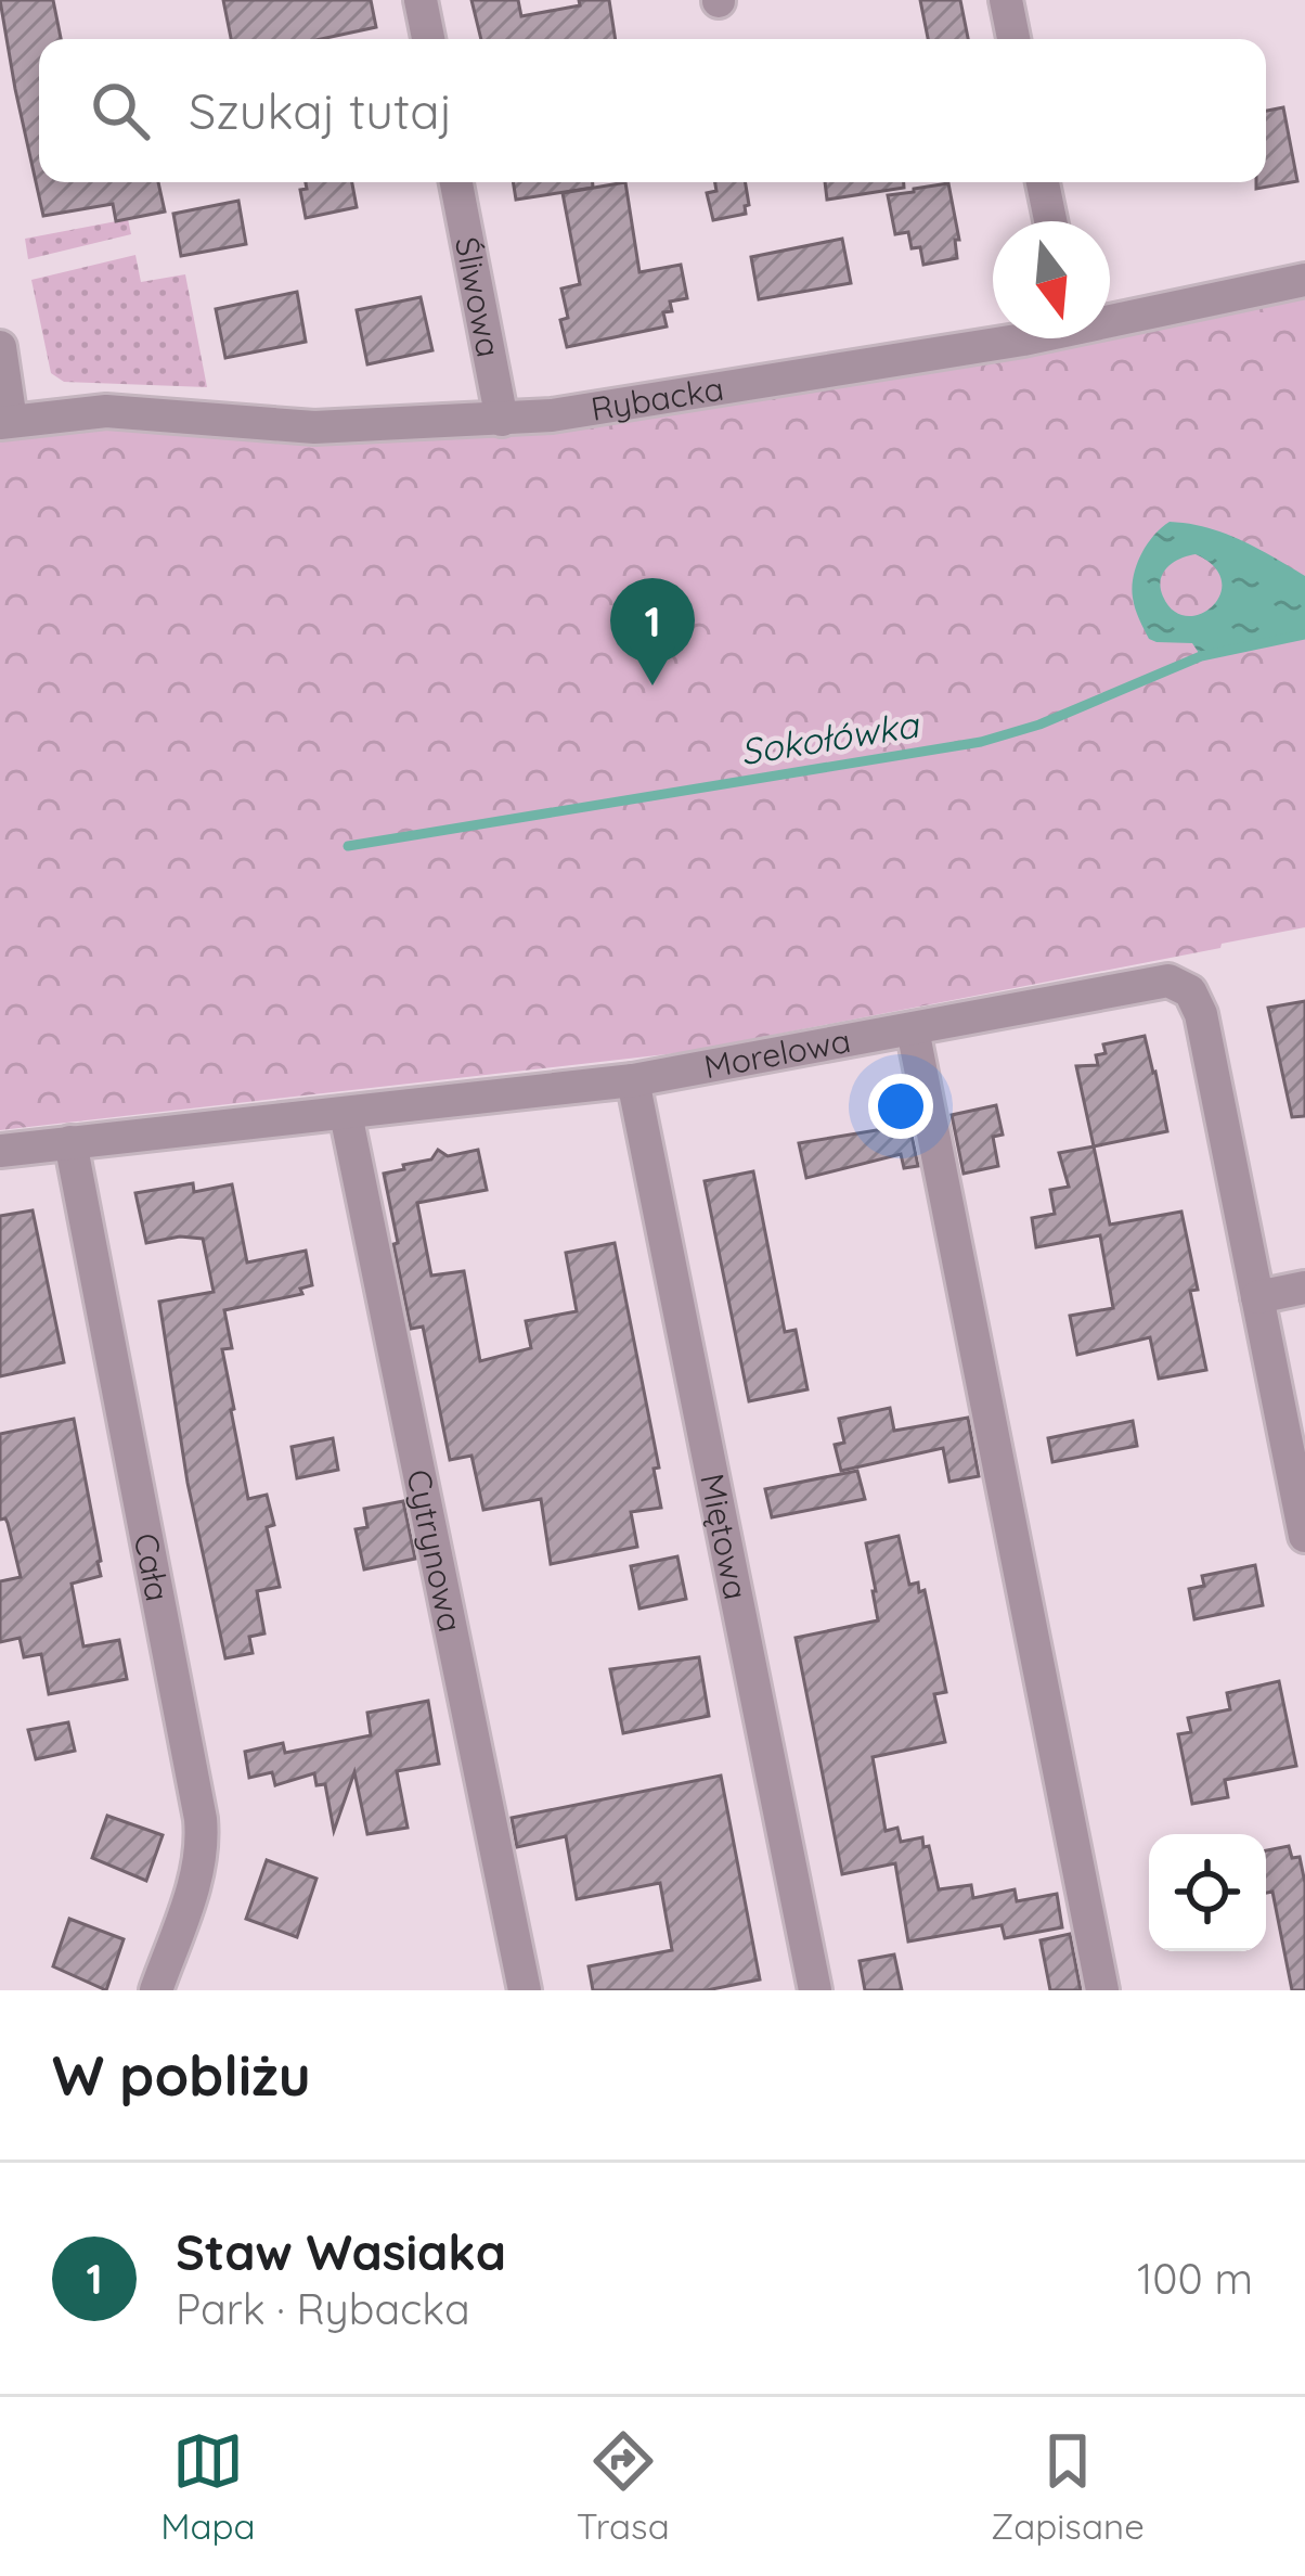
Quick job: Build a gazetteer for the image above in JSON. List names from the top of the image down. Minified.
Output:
{"streets":{"street":["Śliwowa","Rybacka","Morelowa","Miętowa","Cytrynowa","Cała"]},"crossings":[["Śliwowa","Rybacka"],["Morelowa","Miętowa"],["Morelowa","Cytrynowa"],["Morelowa","Cała"]],"water":["Sokołówka"],"north":"bottom","page":{"search":"Szukaj tutaj","pins":"1","heading":"W pobliżu","list":[{"mark":"1","name":"Staw Wasiaka","note":"Park · Rybacka","value":"100 m"}],"nav":["Mapa","Trasa","Zapisane"]}}
